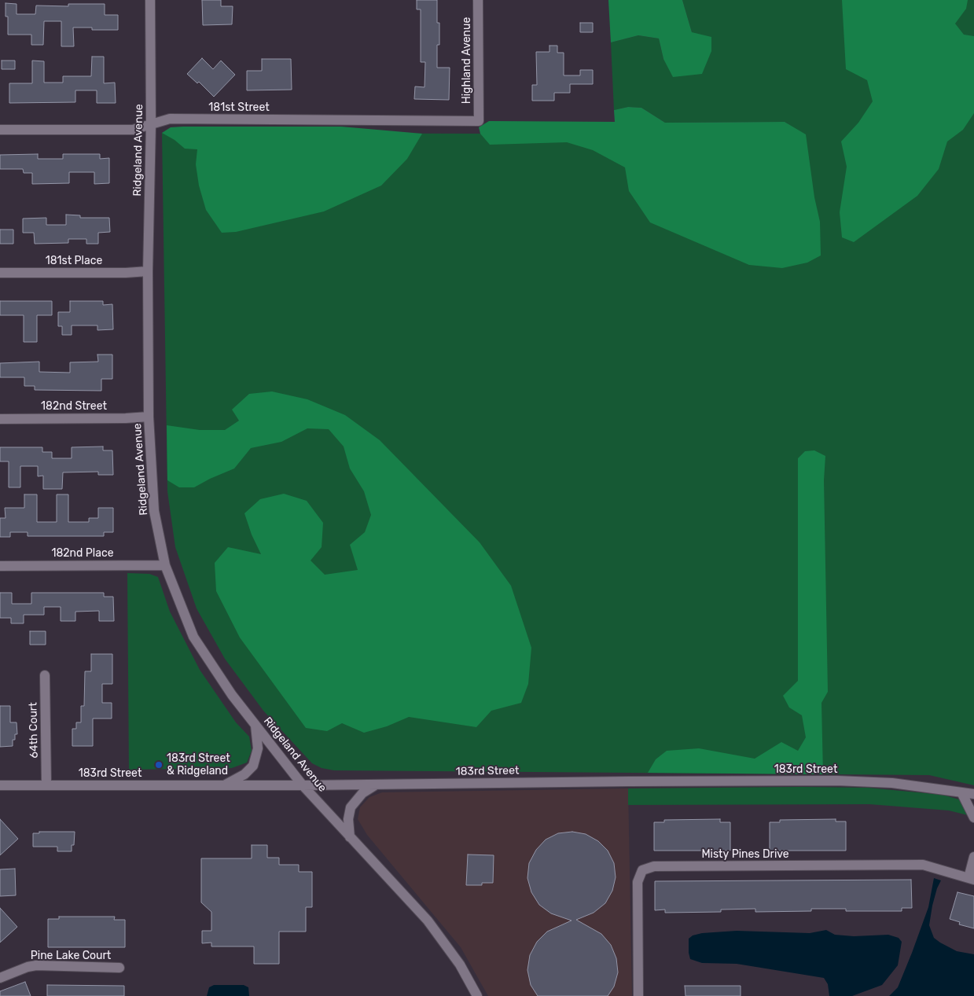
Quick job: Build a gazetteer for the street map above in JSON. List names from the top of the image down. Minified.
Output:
{"streets":{"street":["Highland Avenue","181st Street","Ridgeland Avenue","181st Place","182nd Street","182nd Place","64th Court","183rd Street","Misty Pines Drive","Pine Lake Court"]},"crossings":[["Highland Avenue","181st Street"],["181st Street","Ridgeland Avenue"],["Ridgeland Avenue","181st Place"],["Ridgeland Avenue","182nd Street"],["Ridgeland Avenue","182nd Place"],["Ridgeland Avenue","183rd Street"],["64th Court","183rd Street"]],"places":["183rd Street & Ridgeland"]}
